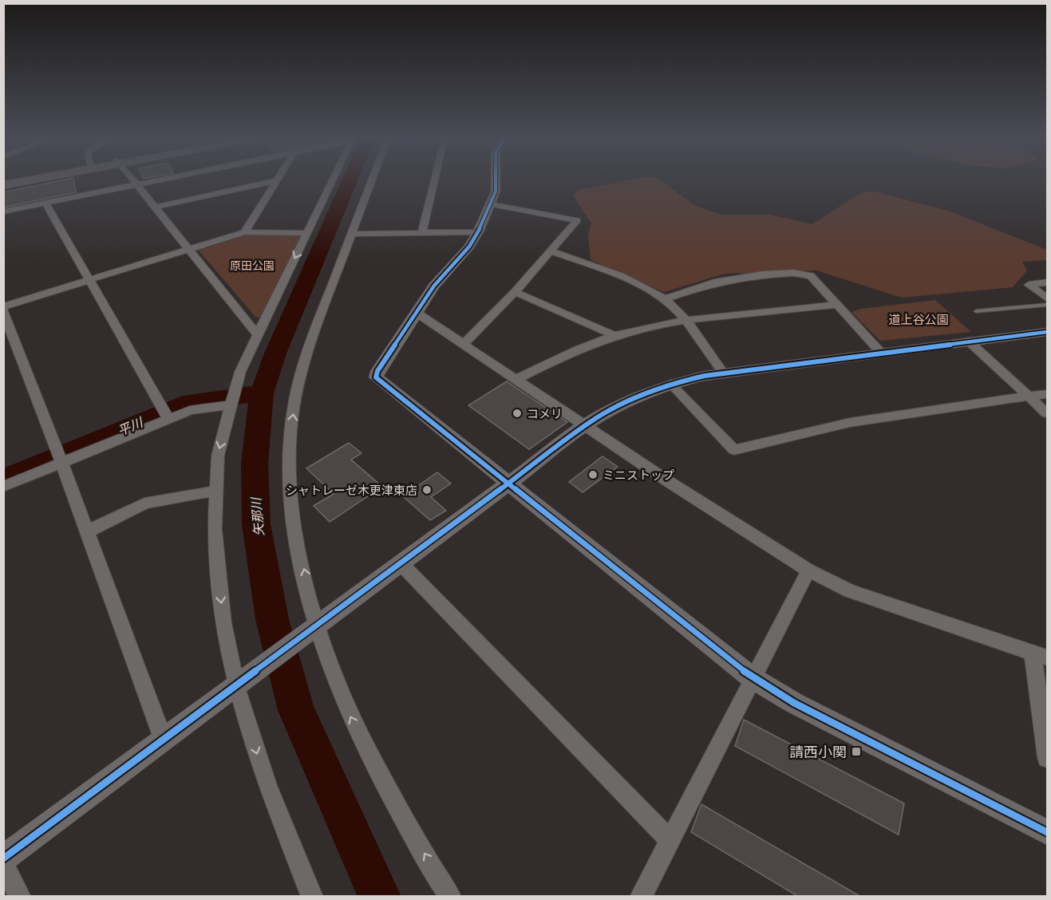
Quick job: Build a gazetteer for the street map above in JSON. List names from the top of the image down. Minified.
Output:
{"water":["平川","矢那川"],"parks":["原田公園","道上谷公園"],"places":{"other":["コメリ","ミニストップ","シャトレーゼ木更津東店"],"transit":["請西小関"]}}
